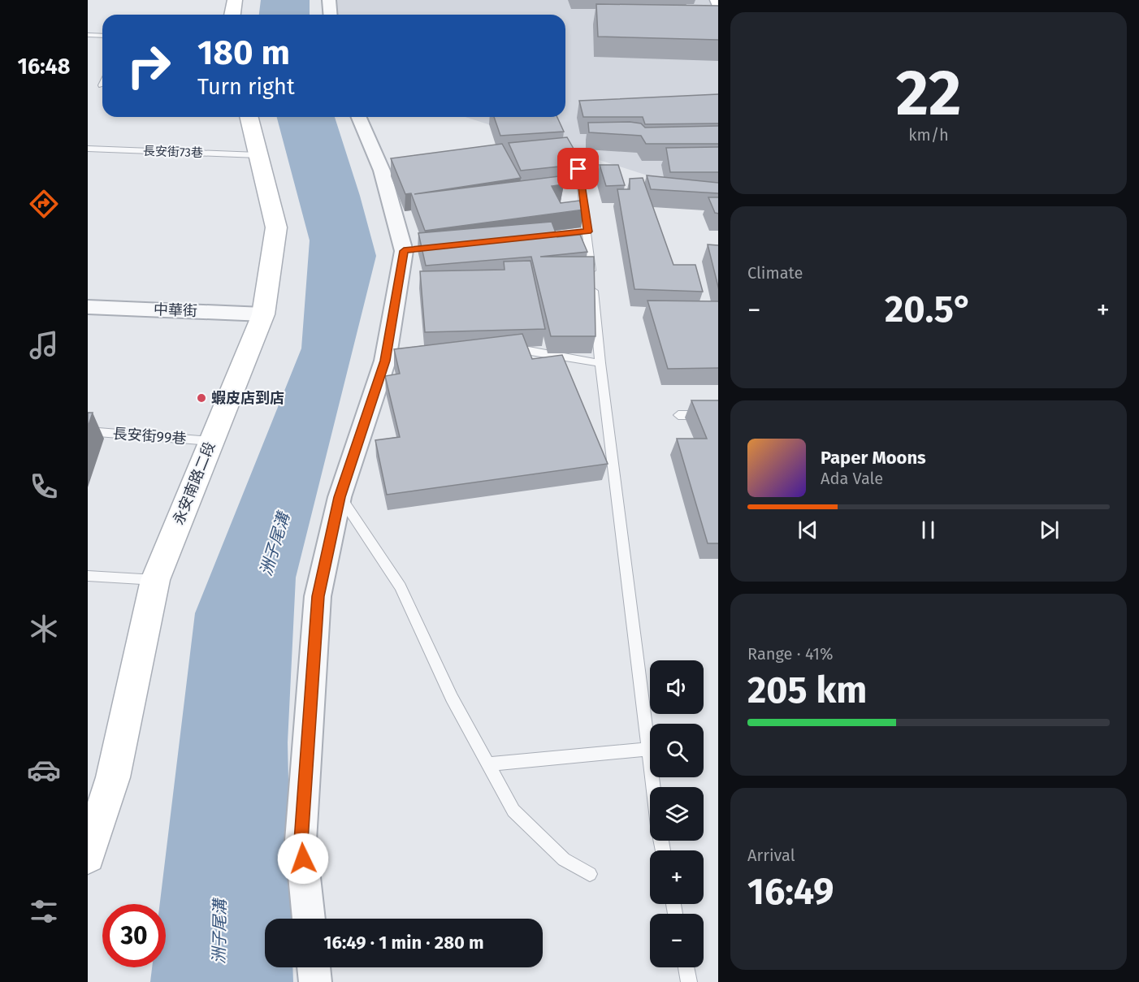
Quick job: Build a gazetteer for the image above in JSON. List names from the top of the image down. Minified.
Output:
{"streets":{"main road":["永安南路二段"],"street":["中華街"],"lane":["長安街73巷","長安街99巷"]},"crossings":[["長安街73巷","永安南路二段"],["中華街","永安南路二段"],["長安街99巷","永安南路二段"]],"water":["洲子尾溝"],"places":["蝦皮店到店"],"page":{"tabs":"16:48","tile":[["22","km/h"],"Climate",["Range · 41%","205 km"],["Arrival","16:49"]],"turn":["180 m","Turn right"],"heat":["−","20.5°","+"],"song":["Paper Moons","Ada Vale"],"map_buttons":["+","−"],"limit":"30","trip":"16:49 · 1 min · 280 m"}}
